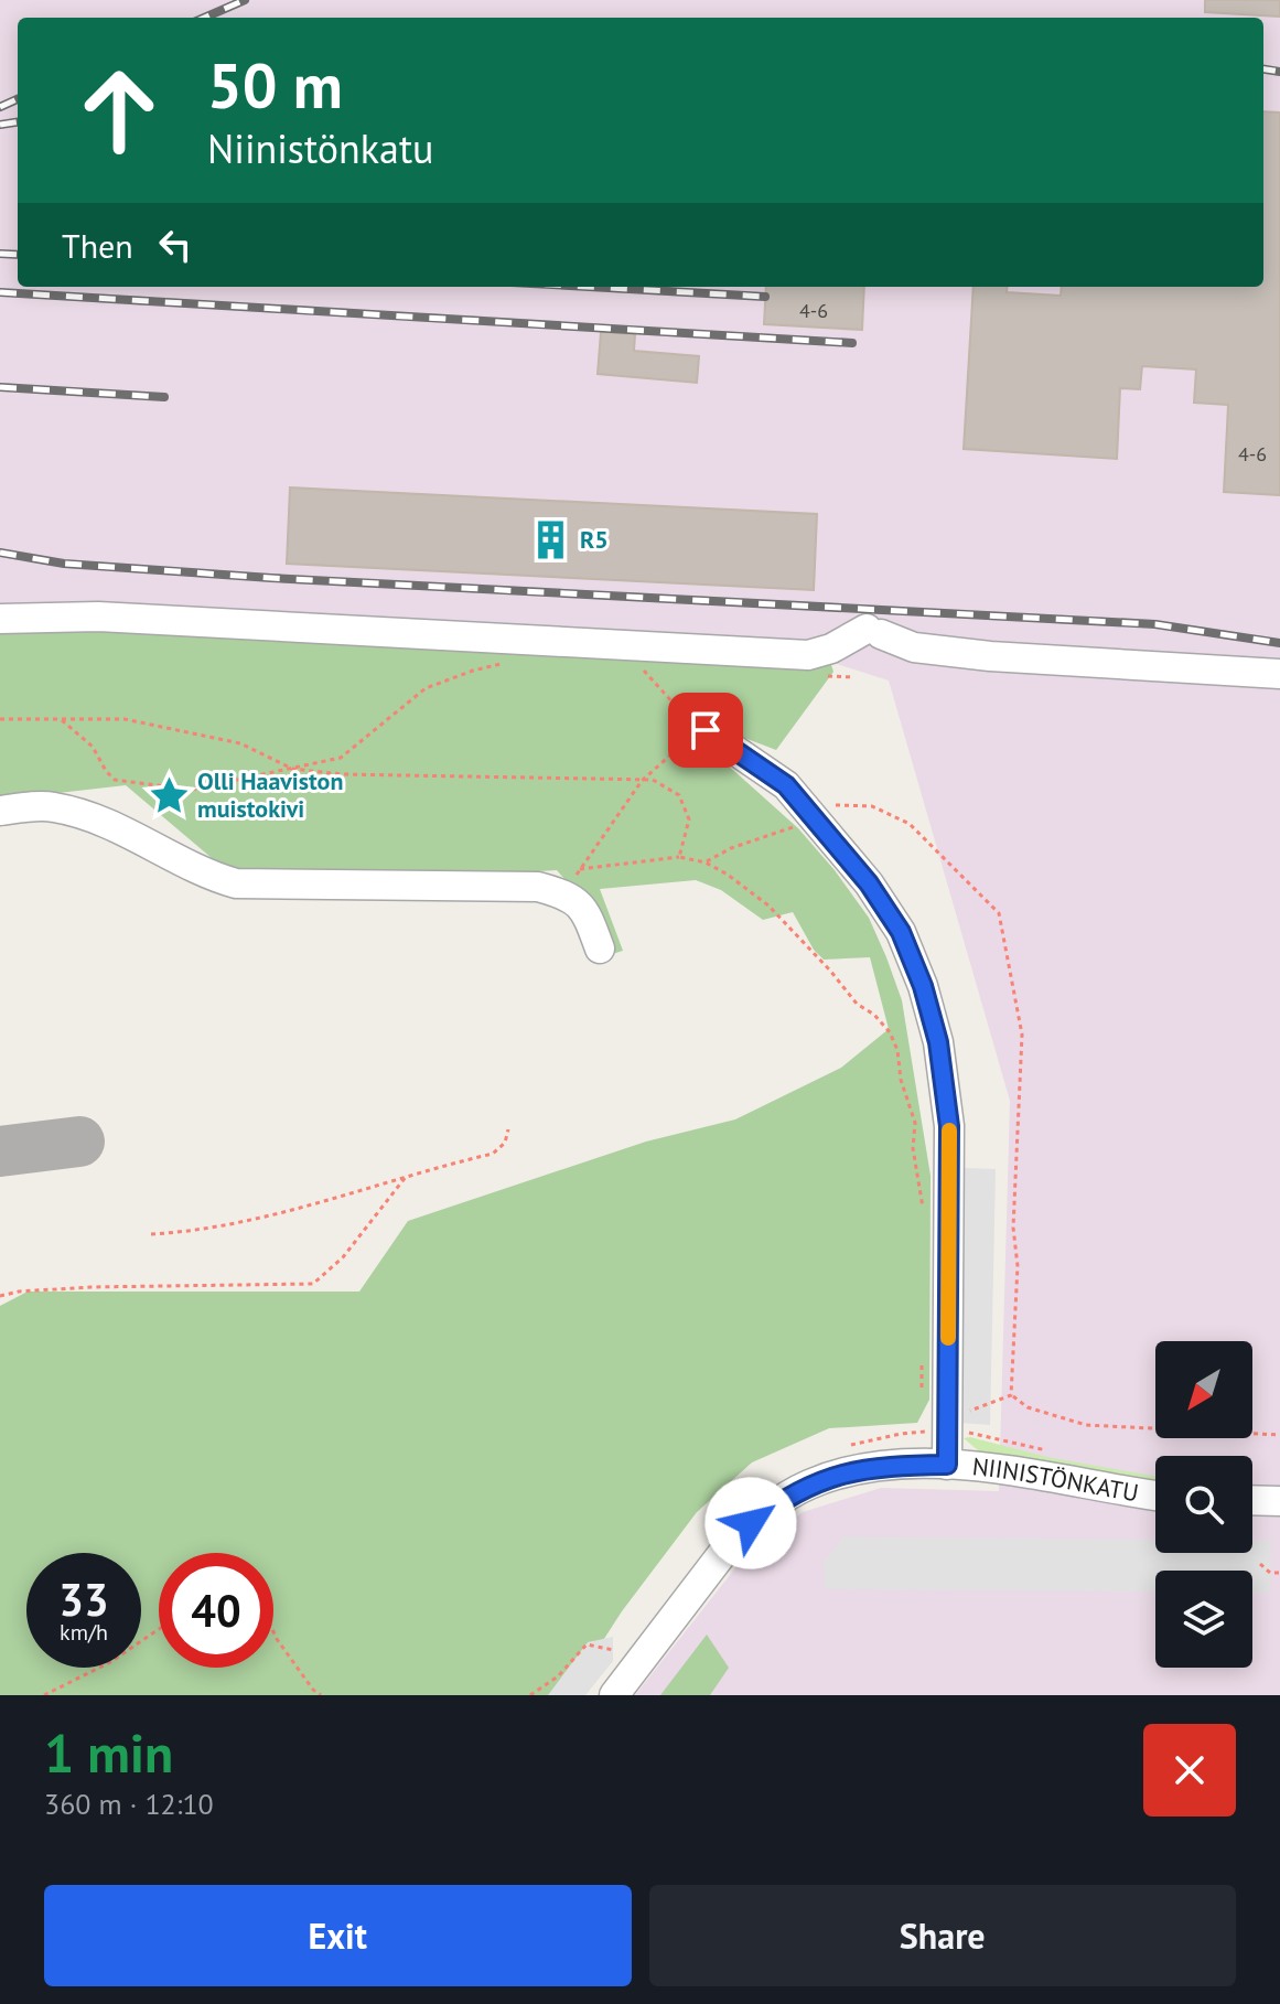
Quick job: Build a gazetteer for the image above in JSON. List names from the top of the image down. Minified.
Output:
{"streets":{"street":["NIINISTÖNKATU"]},"places":{"building":["R5"],"place":["Olli Haaviston muistokivi"]},"house_numbers":["4-6","4-6"],"north":"bottom left","page":{"turn":["50 m","Niinistönkatu"],"then":"Then","speed":"33 km/h","limit":"40","heading":["1 min","360 m · 12:10"],"buttons":["Exit","Share"]}}
